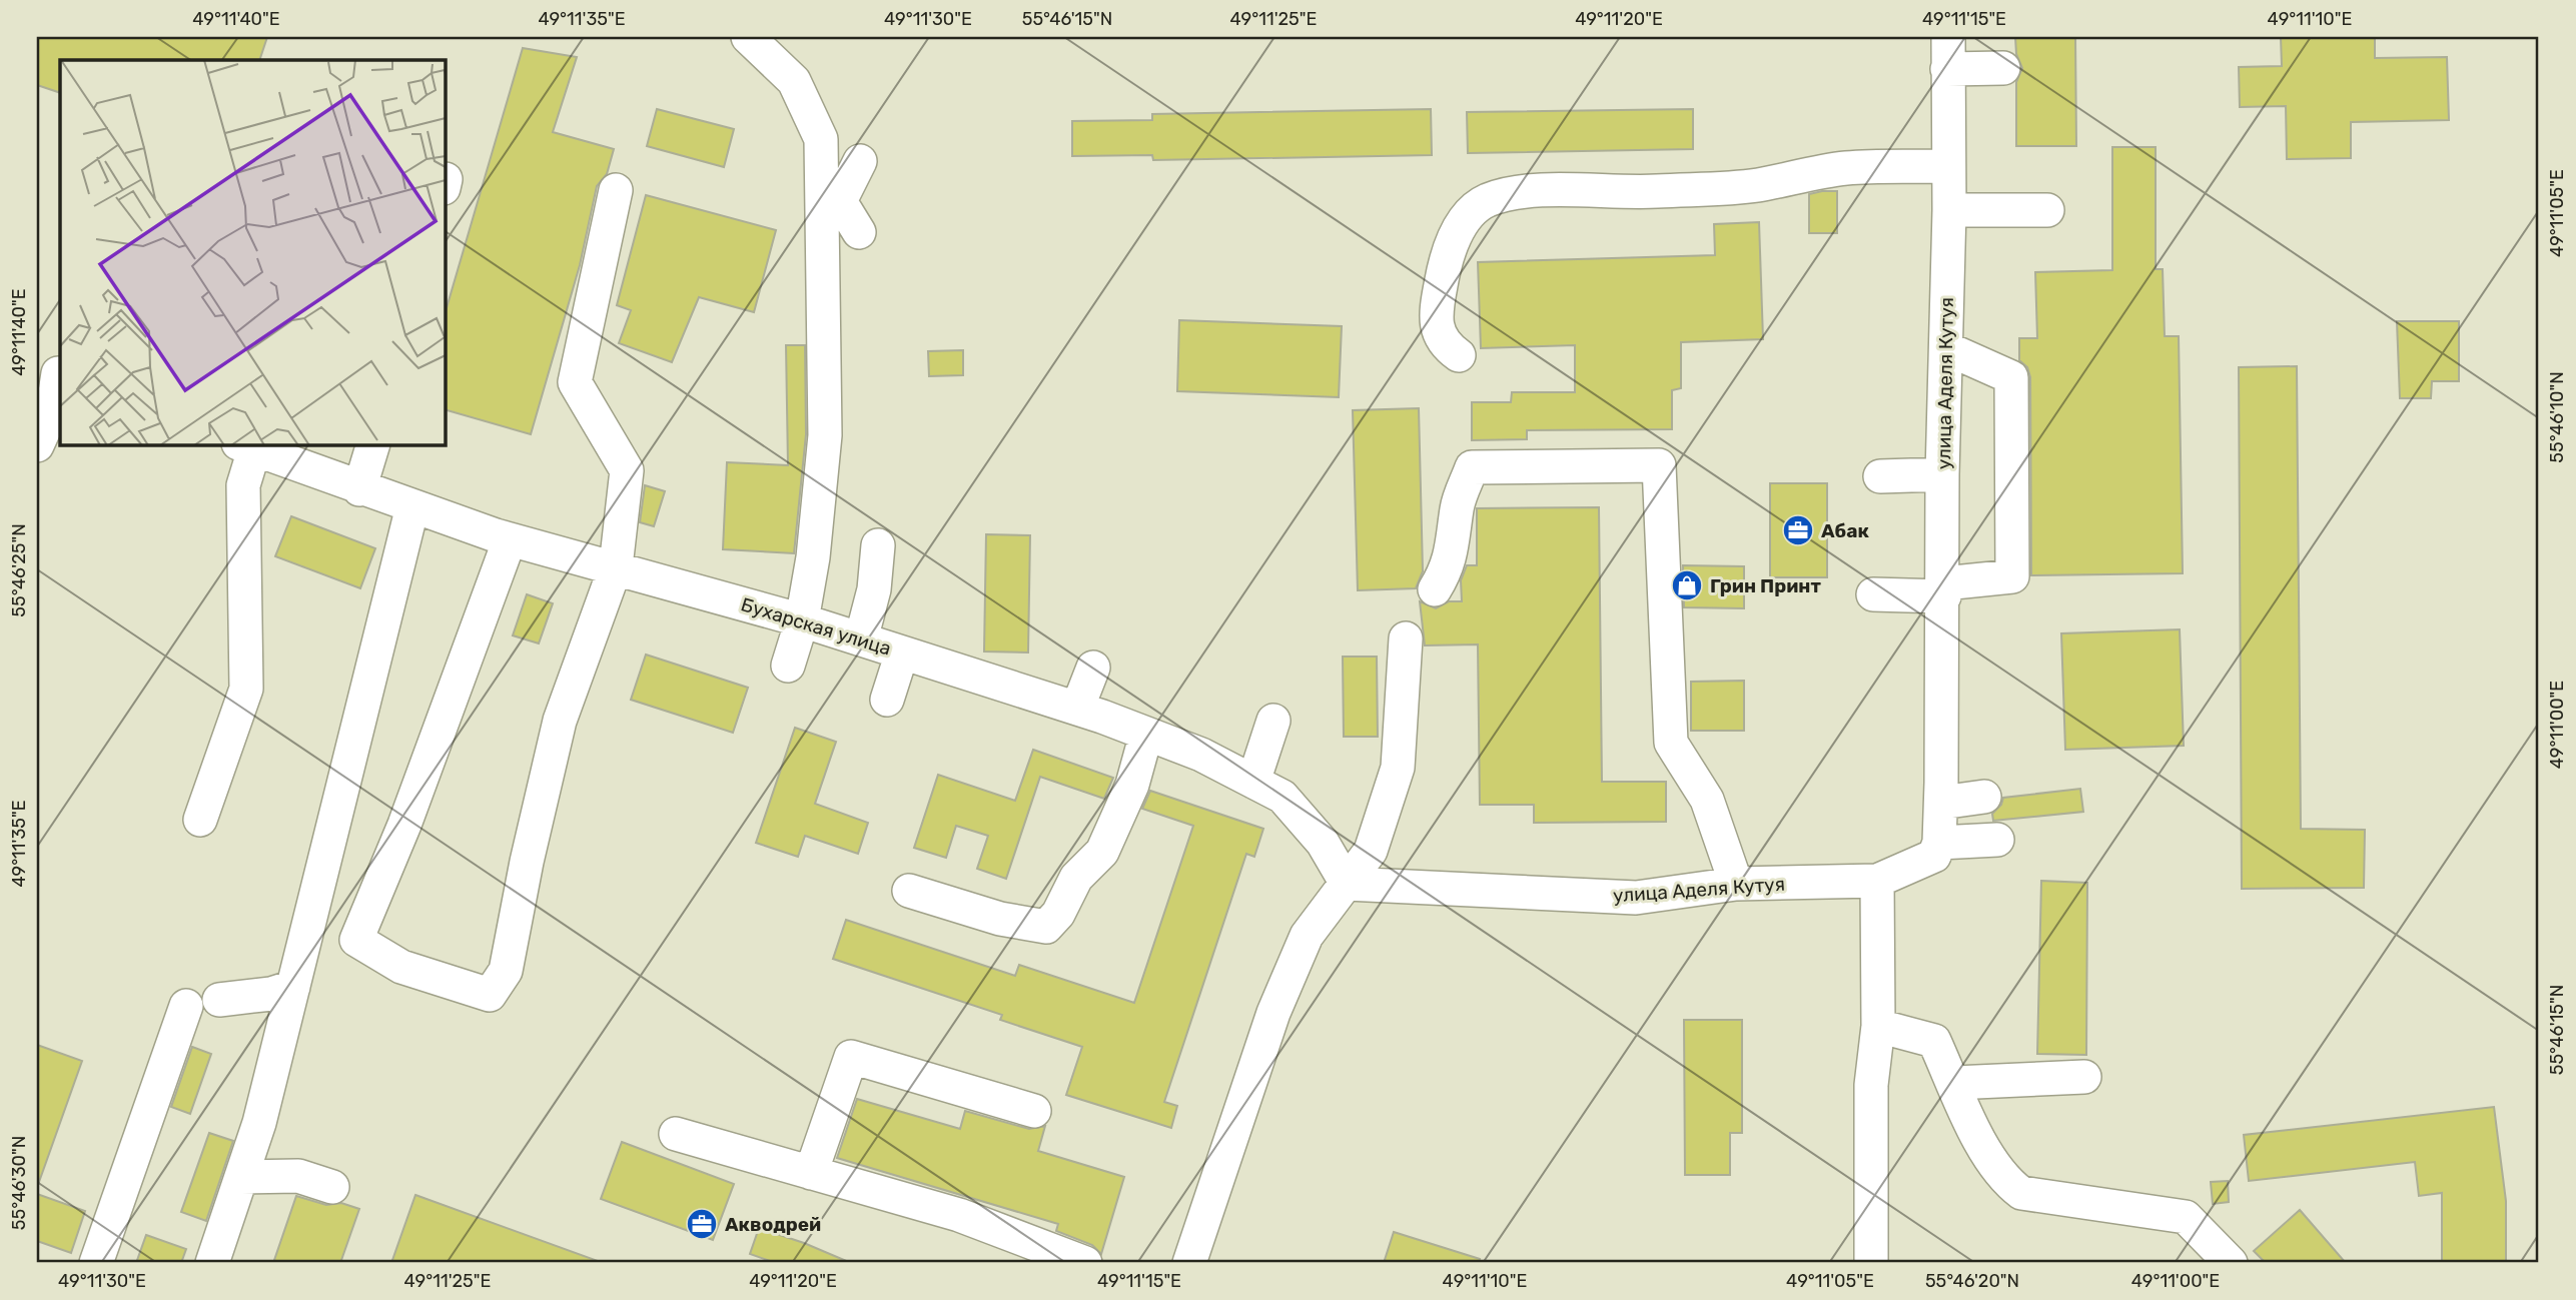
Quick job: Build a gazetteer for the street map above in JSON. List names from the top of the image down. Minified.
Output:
{"streets":{"street":["улица Аделя Кутуя","Бухарская улица"]},"crossings":[["улица Аделя Кутуя","Бухарская улица"]],"places":{"office":["Абак","Акводрей"],"shop":["Грин Принт"]},"coordinates":["49°11'40\"E","49°11'35\"E","49°11'30\"E","55°46'15\"N","49°11'25\"E","49°11'20\"E","49°11'15\"E","49°11'10\"E","49°11'05\"E","55°46'10\"N","55°46'25\"N","49°11'00\"E","55°46'30\"N","55°46'20\"N"]}
